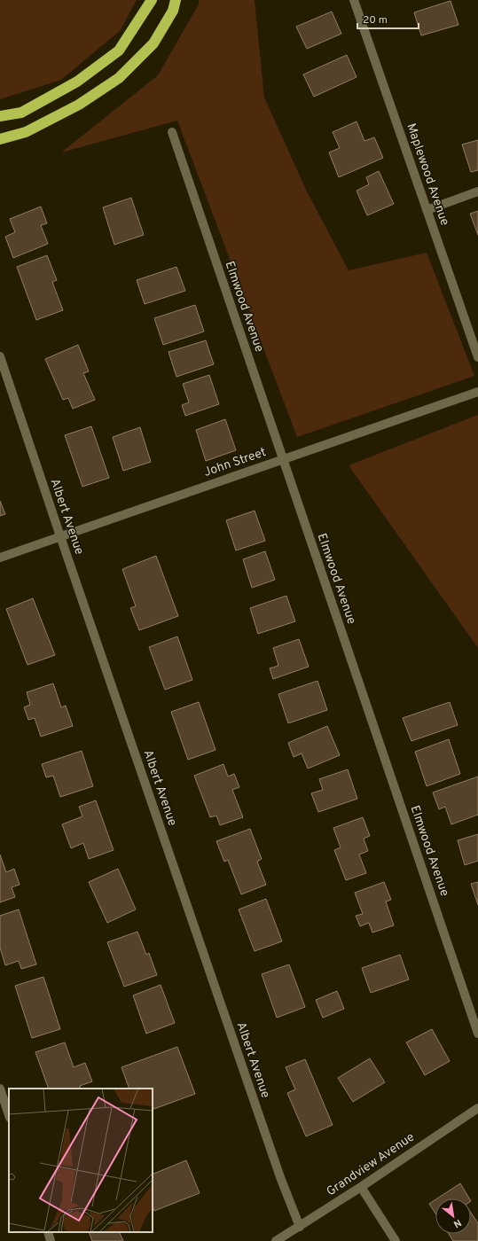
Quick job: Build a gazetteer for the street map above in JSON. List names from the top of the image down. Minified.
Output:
{"streets":{"street":["Maplewood Avenue","Elmwood Avenue","John Street","Albert Avenue","Grandview Avenue"]},"crossings":[["Elmwood Avenue","John Street"],["John Street","Albert Avenue"],["Albert Avenue","Grandview Avenue"]],"scale_bar":"20 m","north":"bottom right"}
